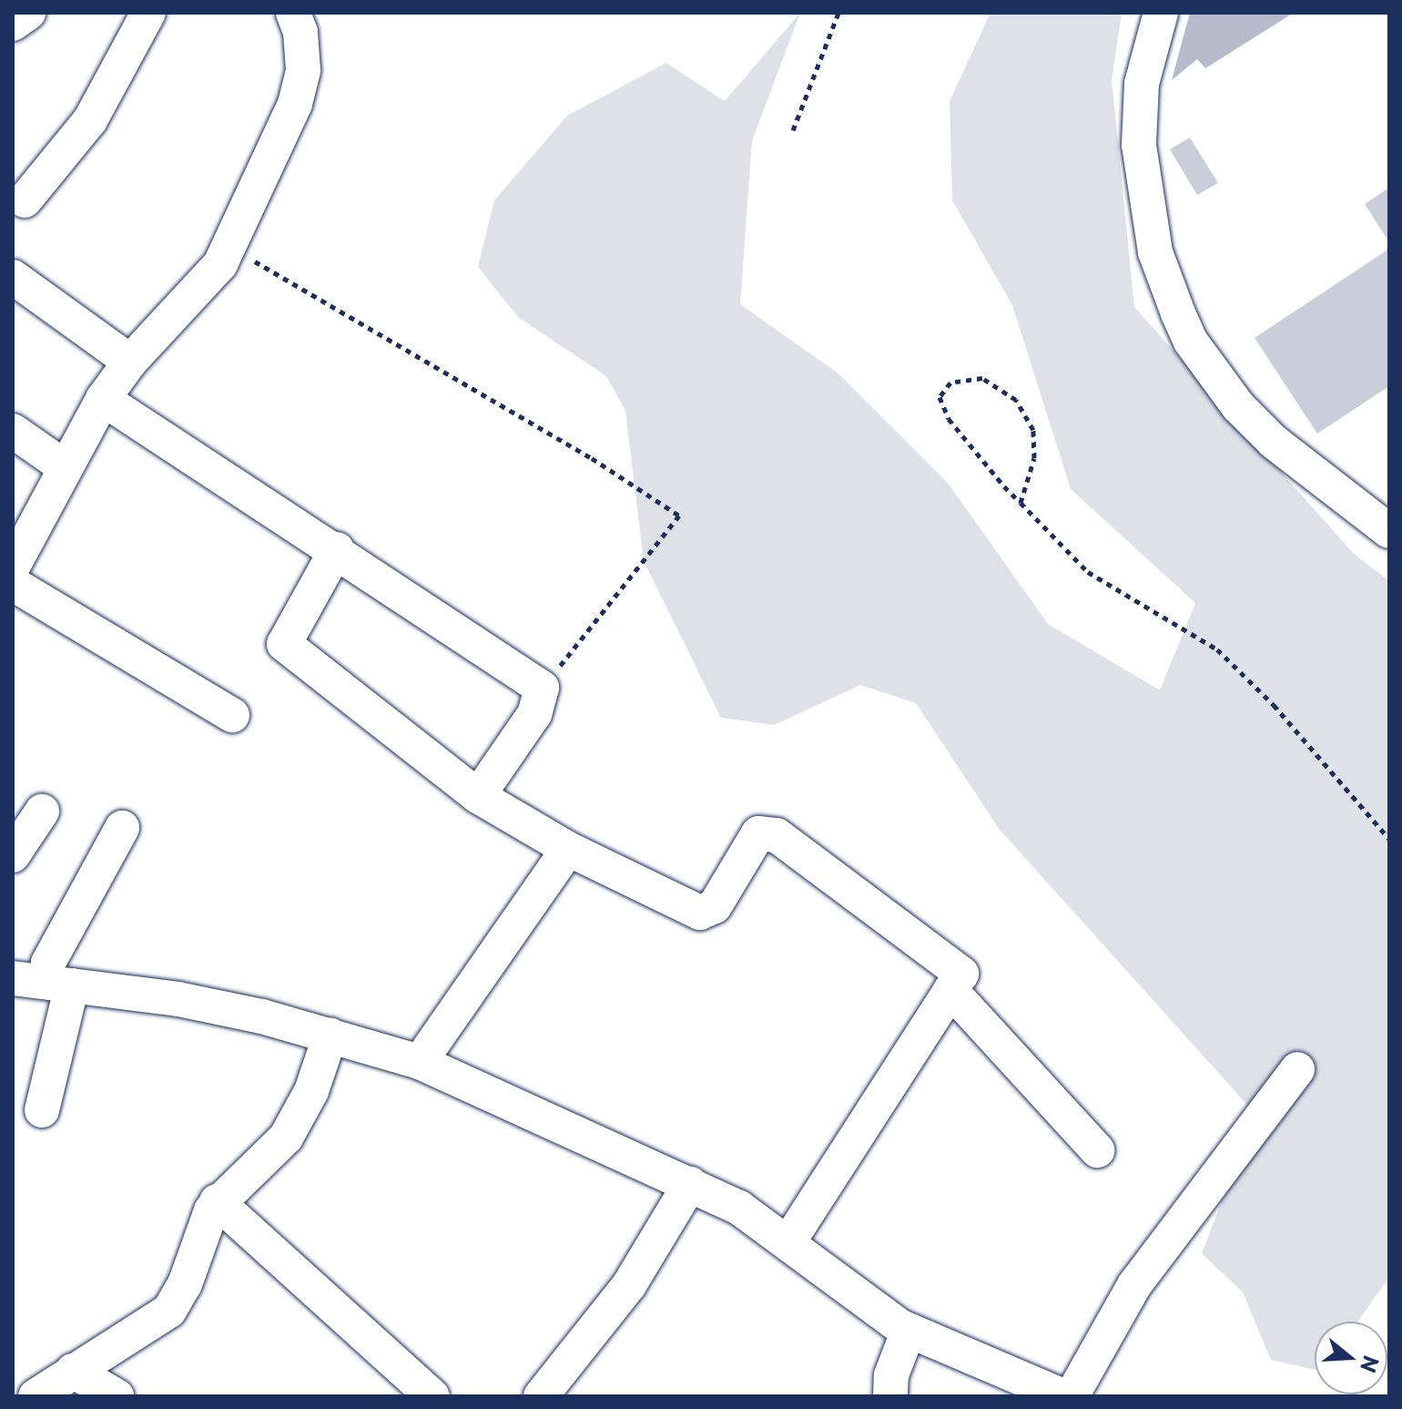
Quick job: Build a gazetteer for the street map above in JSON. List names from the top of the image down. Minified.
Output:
{"north":"right"}
